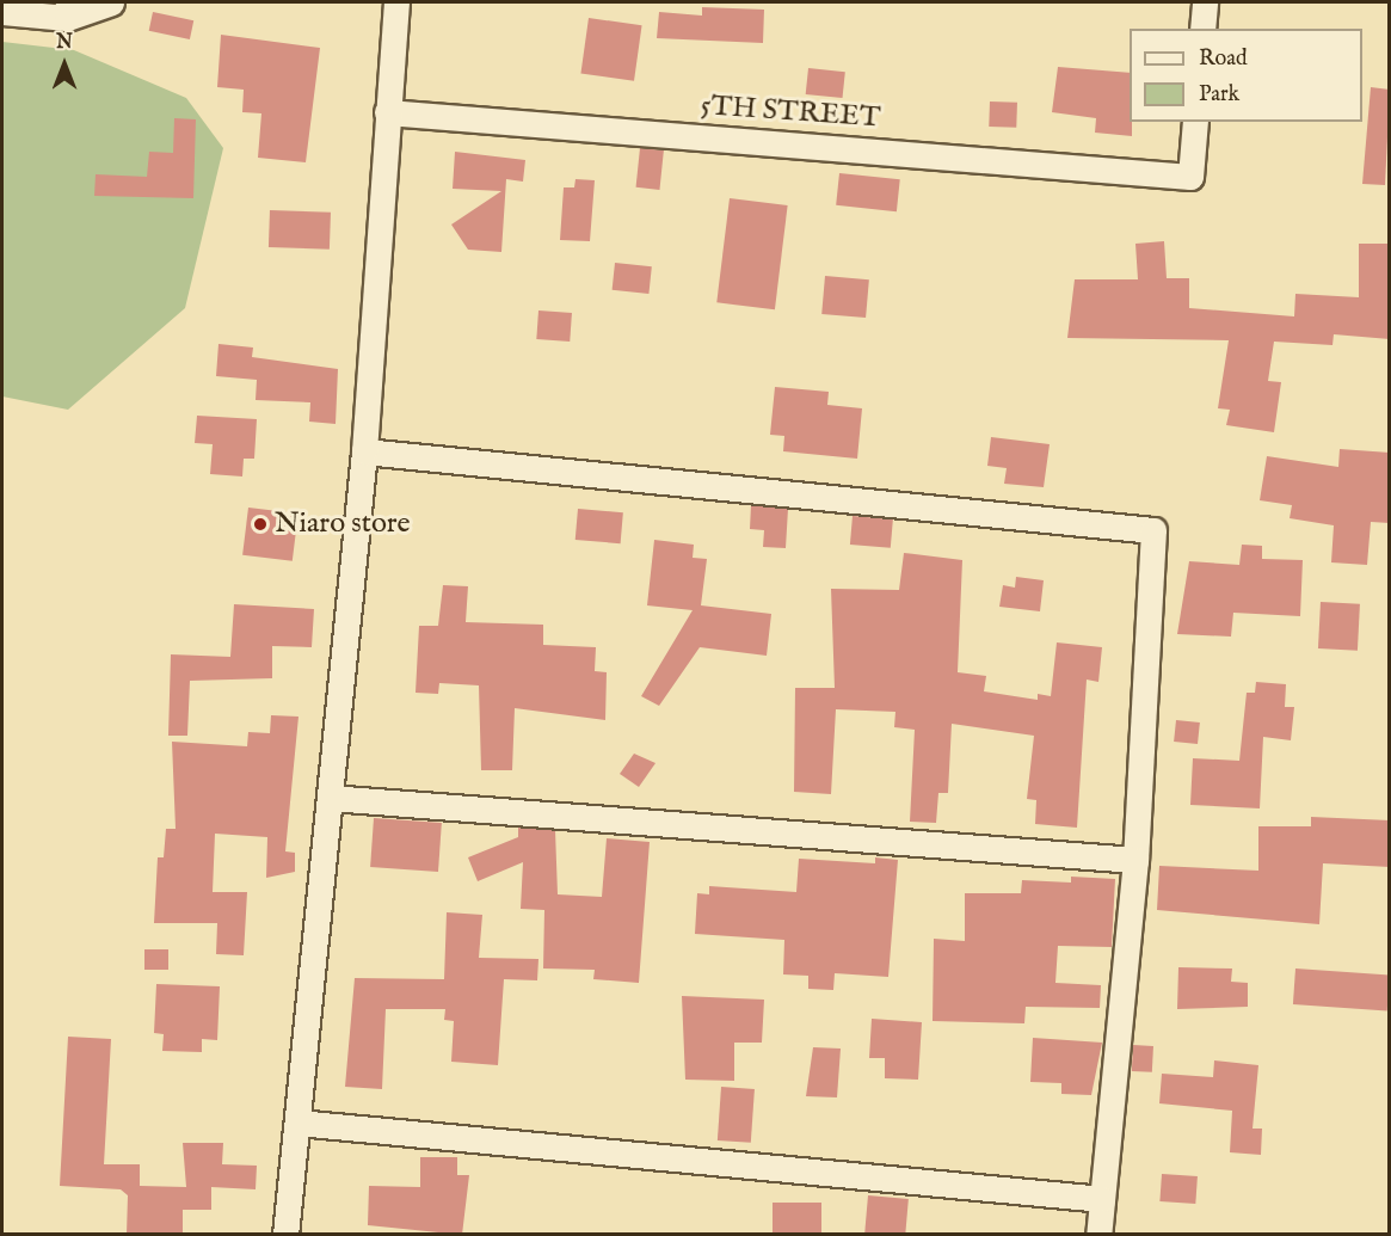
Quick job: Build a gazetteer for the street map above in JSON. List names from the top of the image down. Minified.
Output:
{"streets":{"street":["5TH STREET"]},"places":["Niaro store"],"legend":["Road","Park"],"north":"top"}
